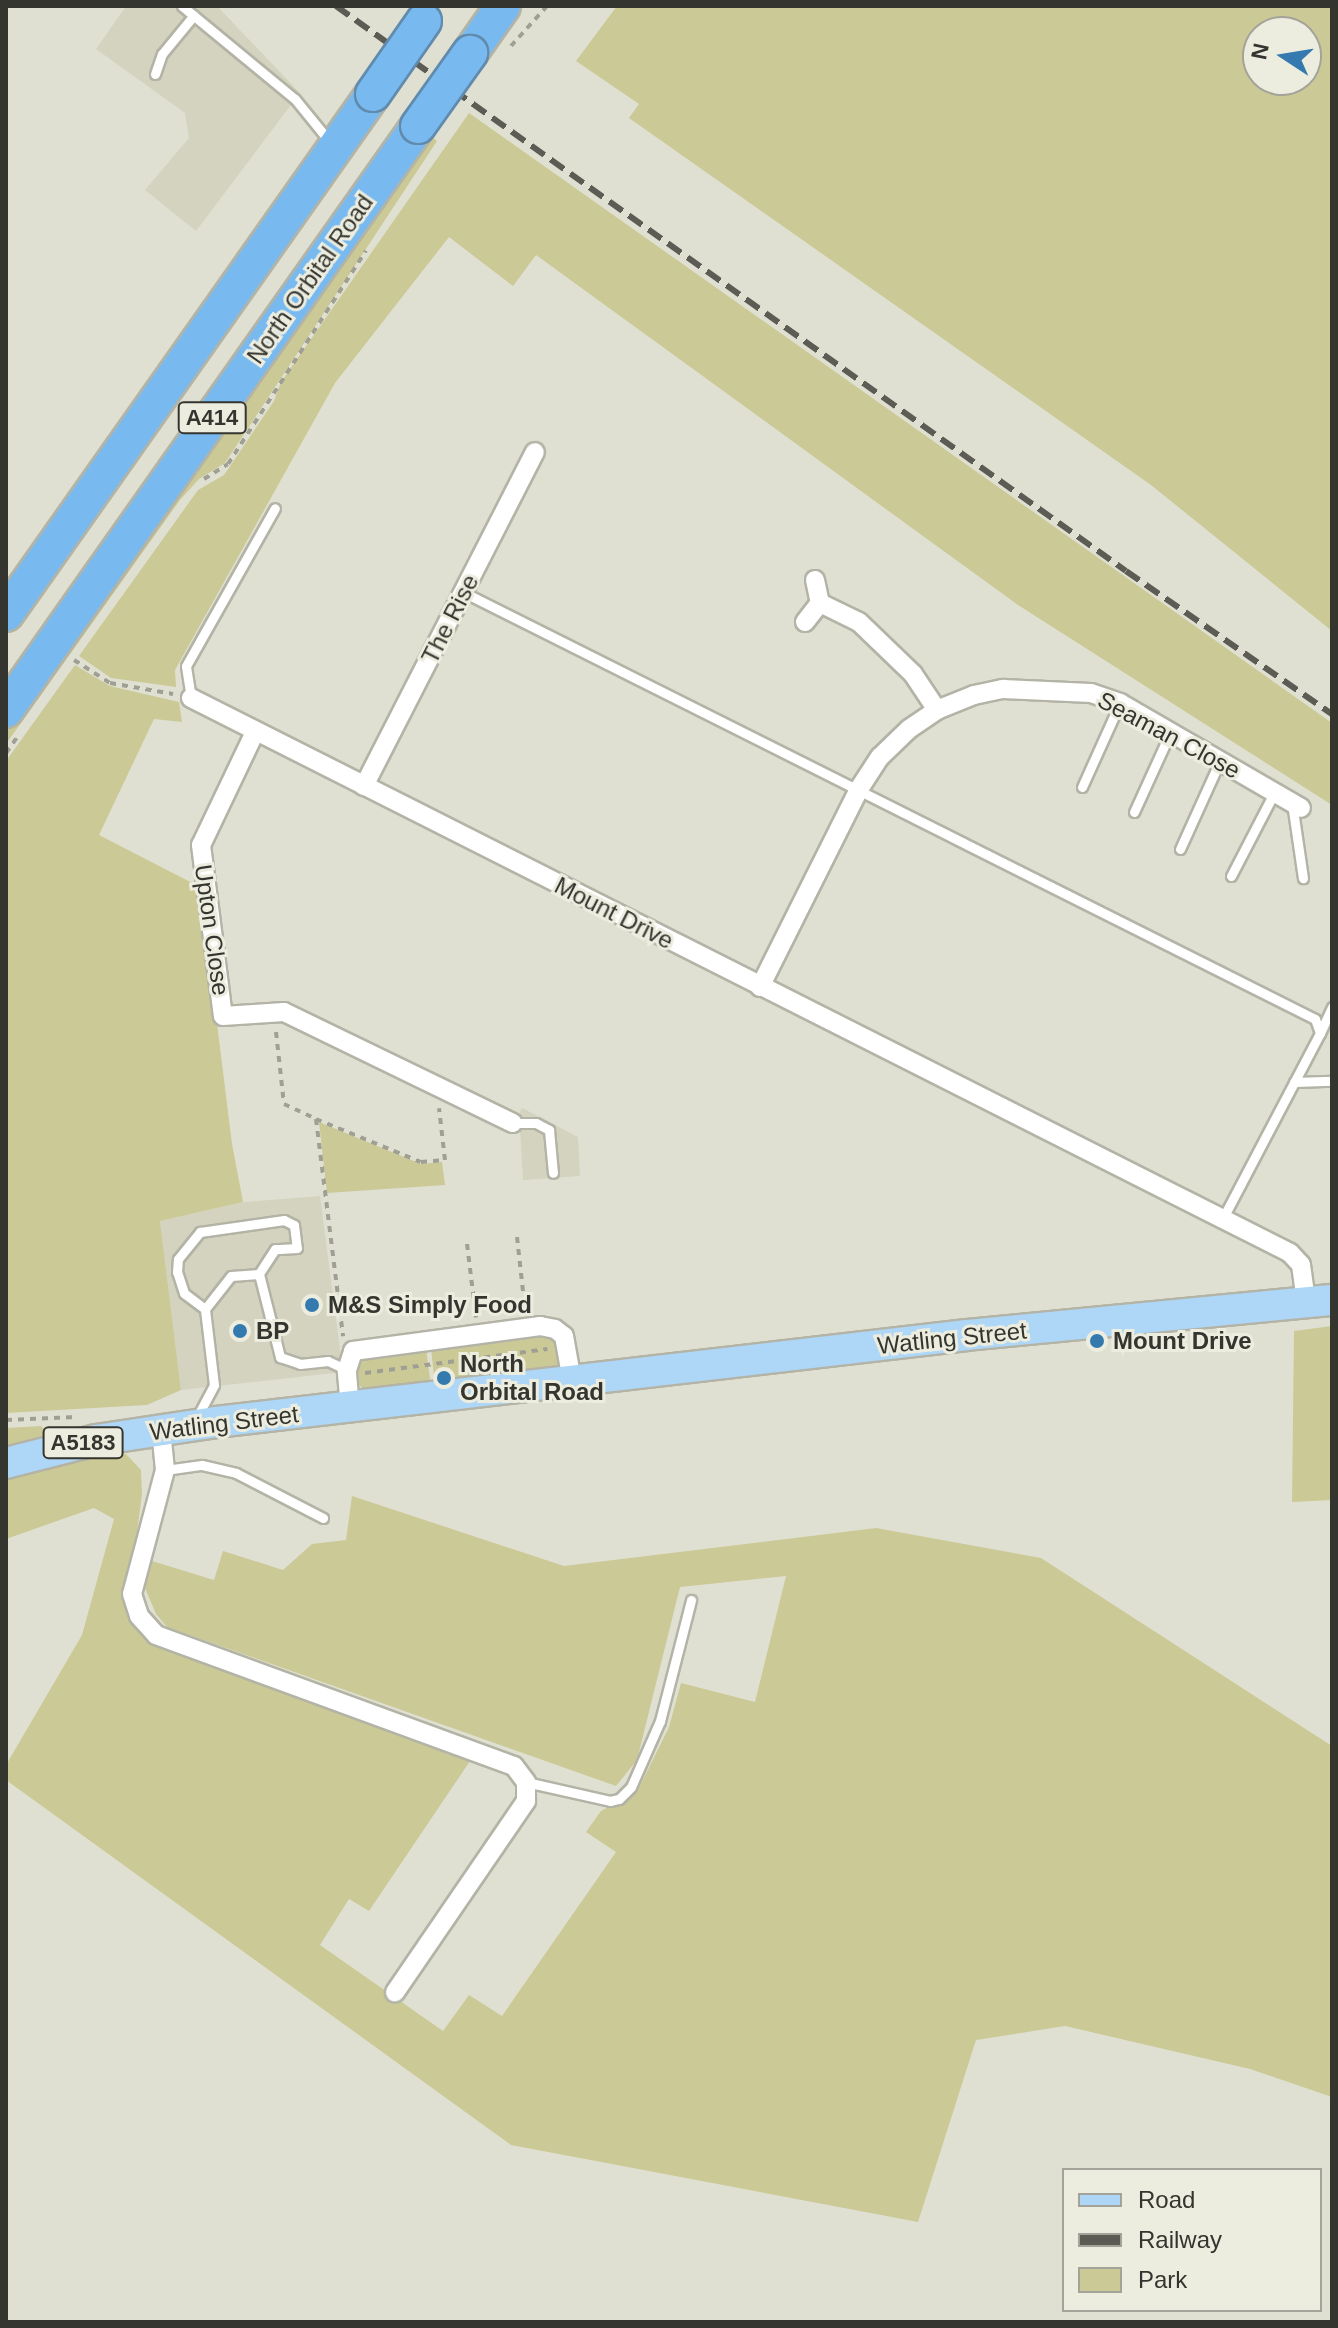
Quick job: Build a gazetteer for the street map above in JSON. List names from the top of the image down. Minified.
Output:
{"streets":{"highway":["North Orbital Road","A414"],"main road":["Watling Street","A5183"],"street":["The Rise","Seaman Close","Mount Drive","Upton Close"]},"crossings":[["The Rise","Mount Drive"],["Seaman Close","Mount Drive"],["Mount Drive","Upton Close"],["Mount Drive","Watling Street"]],"places":["M&S Simply Food","BP","Mount Drive","North Orbital Road"],"legend":["Road","Railway","Park"],"north":"left"}
